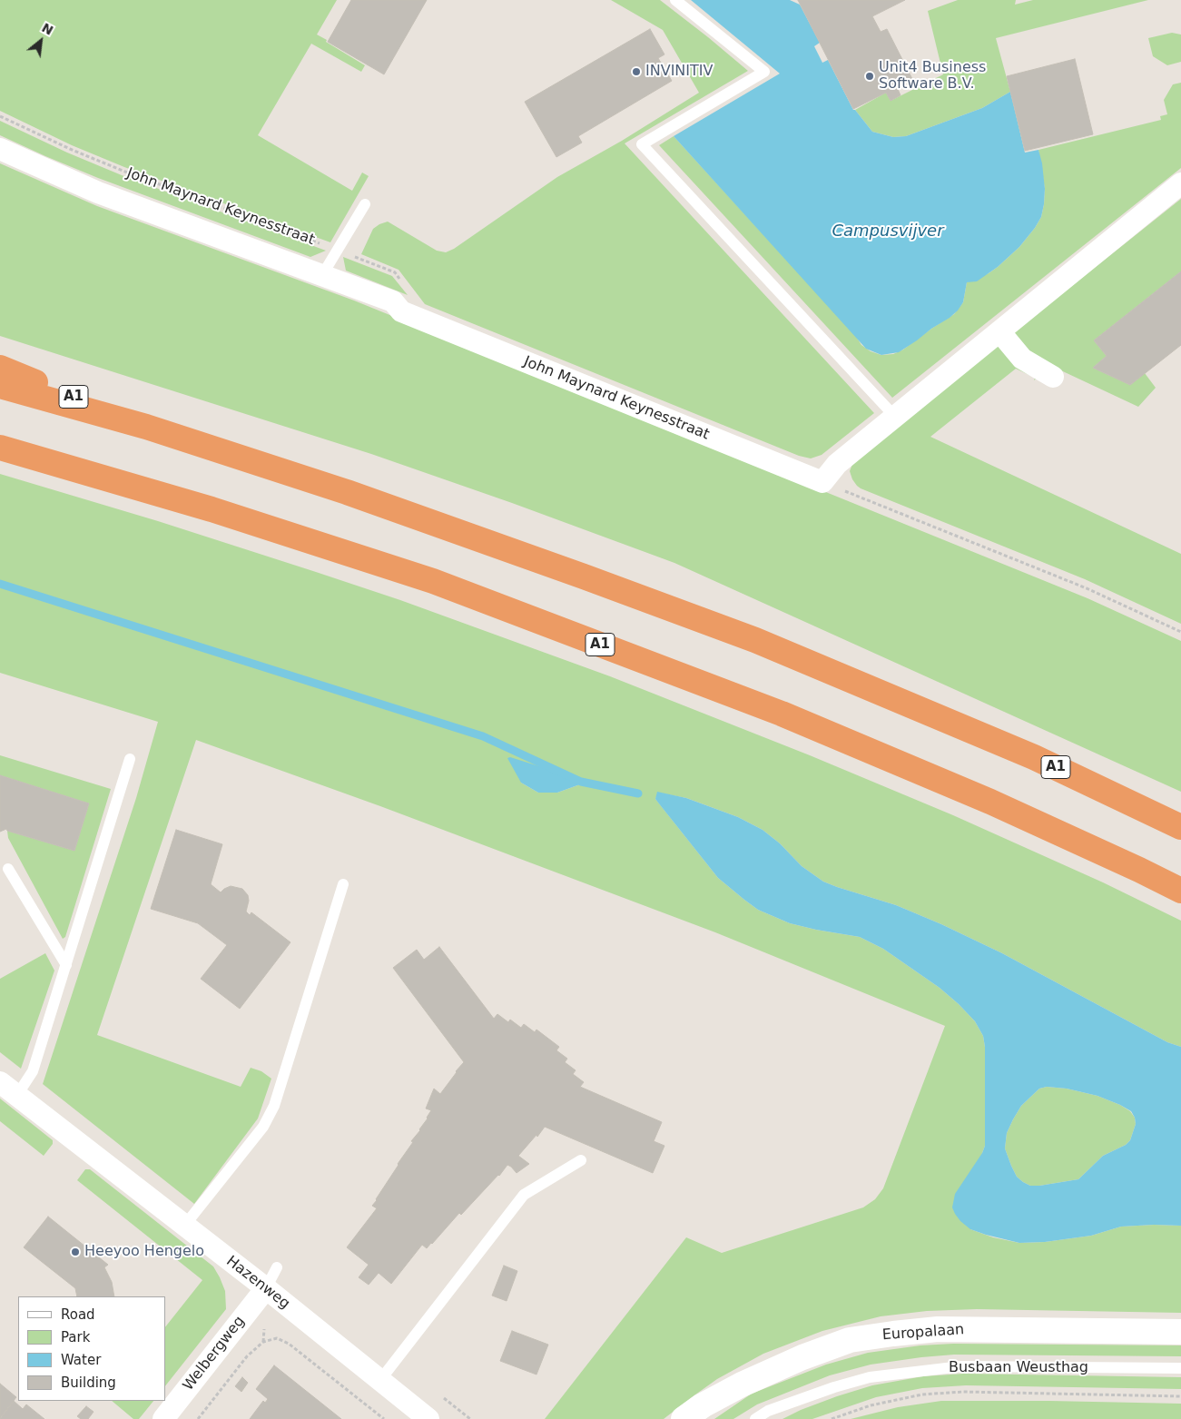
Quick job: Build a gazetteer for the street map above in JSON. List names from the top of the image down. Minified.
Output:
{"streets":{"highway":["A1"],"street":["John Maynard Keynesstraat","Hazenweg","Europalaan","Welbergweg"],"lane":["Busbaan Weusthag"]},"crossings":[["Hazenweg","Welbergweg"]],"water":["Campusvijver"],"places":["INVINITIV","Unit4 Business Software B.V.","Heeyoo Hengelo"],"legend":["Road","Park","Water","Building"],"north":"top right"}
